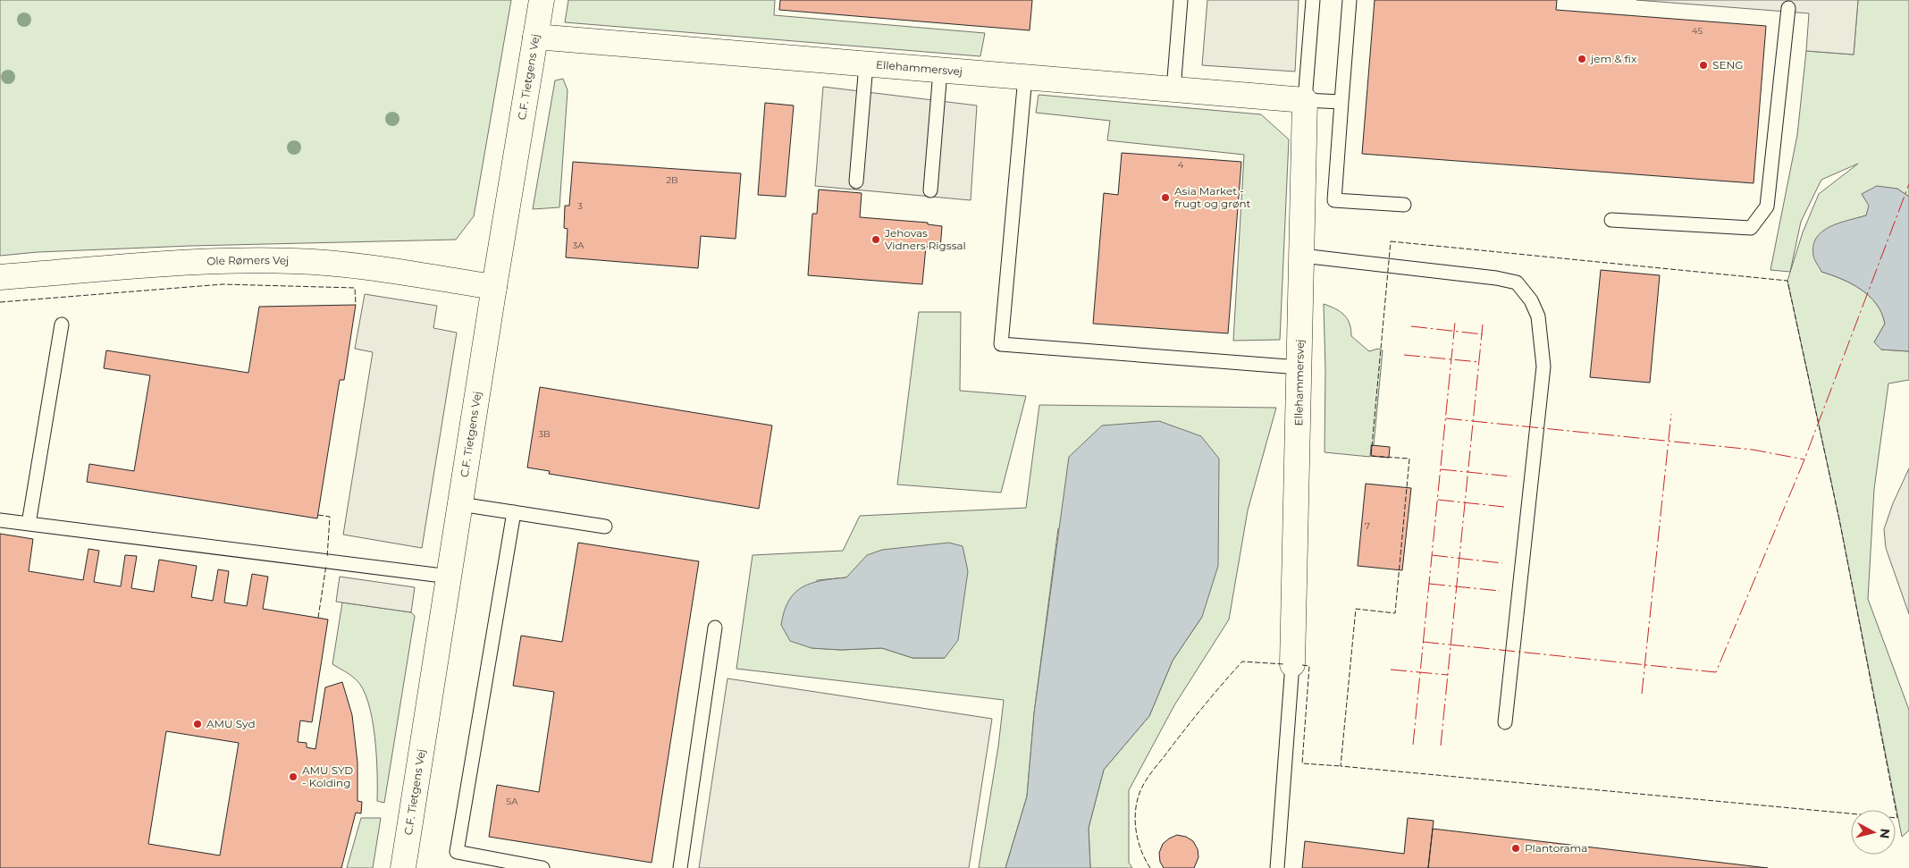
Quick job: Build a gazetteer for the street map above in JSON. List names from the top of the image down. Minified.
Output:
{"streets":{"street":["Ellehammersvej","C.F. Tietgens Vej","Ole Rømers Vej"]},"crossings":[["Ellehammersvej","C.F. Tietgens Vej"],["C.F. Tietgens Vej","Ole Rømers Vej"]],"places":["jem & fix","SENG","Asia Market - frugt og grønt","Jehovas Vidners Rigssal","AMU Syd","AMU SYD - Kolding","Plantorama"],"house_numbers":["45","4","2B","3","3A","3B","7","5A"],"north":"right"}
